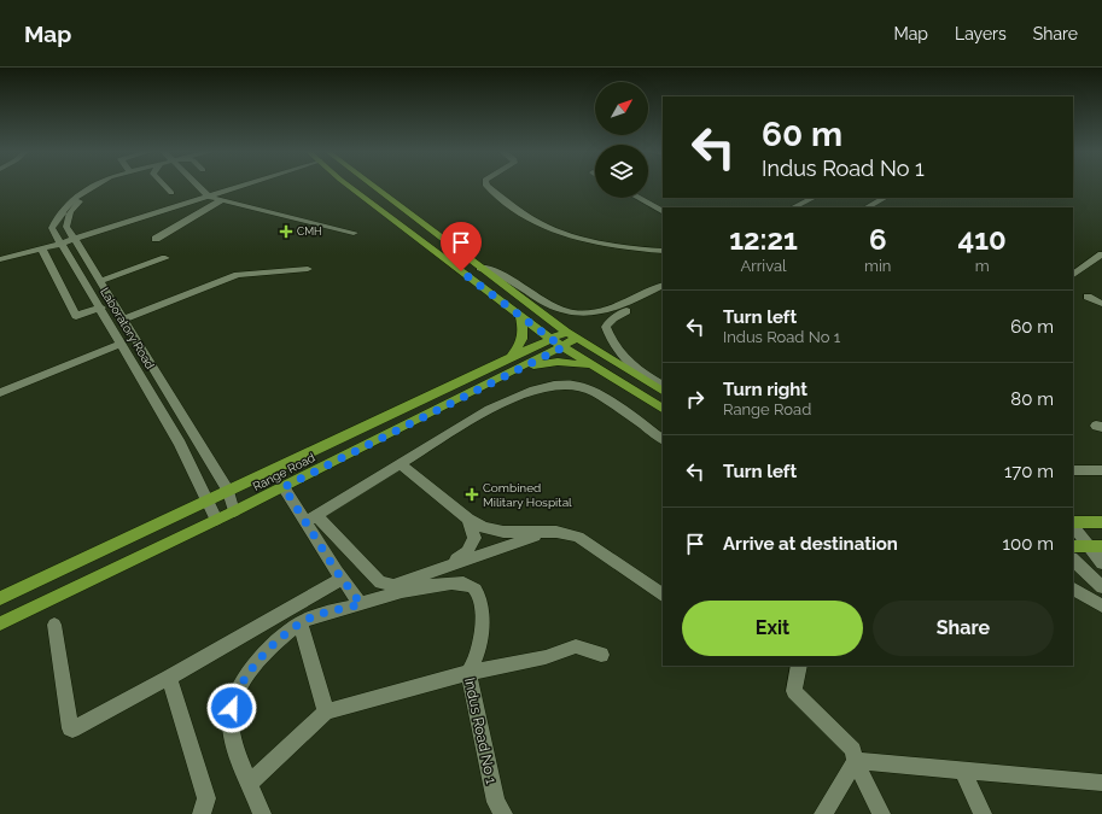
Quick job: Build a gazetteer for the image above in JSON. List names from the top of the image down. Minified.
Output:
{"streets":{"main road":["Range Road"],"street":["Laboratory Road","Indus Road No 1"]},"crossings":[["Laboratory Road","Range Road"]],"places":{"health":["CMH","Combined Military Hospital"]},"north":"top right","page":{"header":"Map","nav":["Map","Layers","Share"],"turn":["60 m","Indus Road No 1"],"eta":["12:21","Arrival","6","min","410","m"],"list":[{"name":"Turn left","note":"Indus Road No 1","value":"60 m"},{"name":"Turn right","note":"Range Road","value":"80 m"},{"name":"Turn left","value":"170 m"},{"name":"Arrive at destination","value":"100 m"}],"buttons":["Exit","Share"]}}
